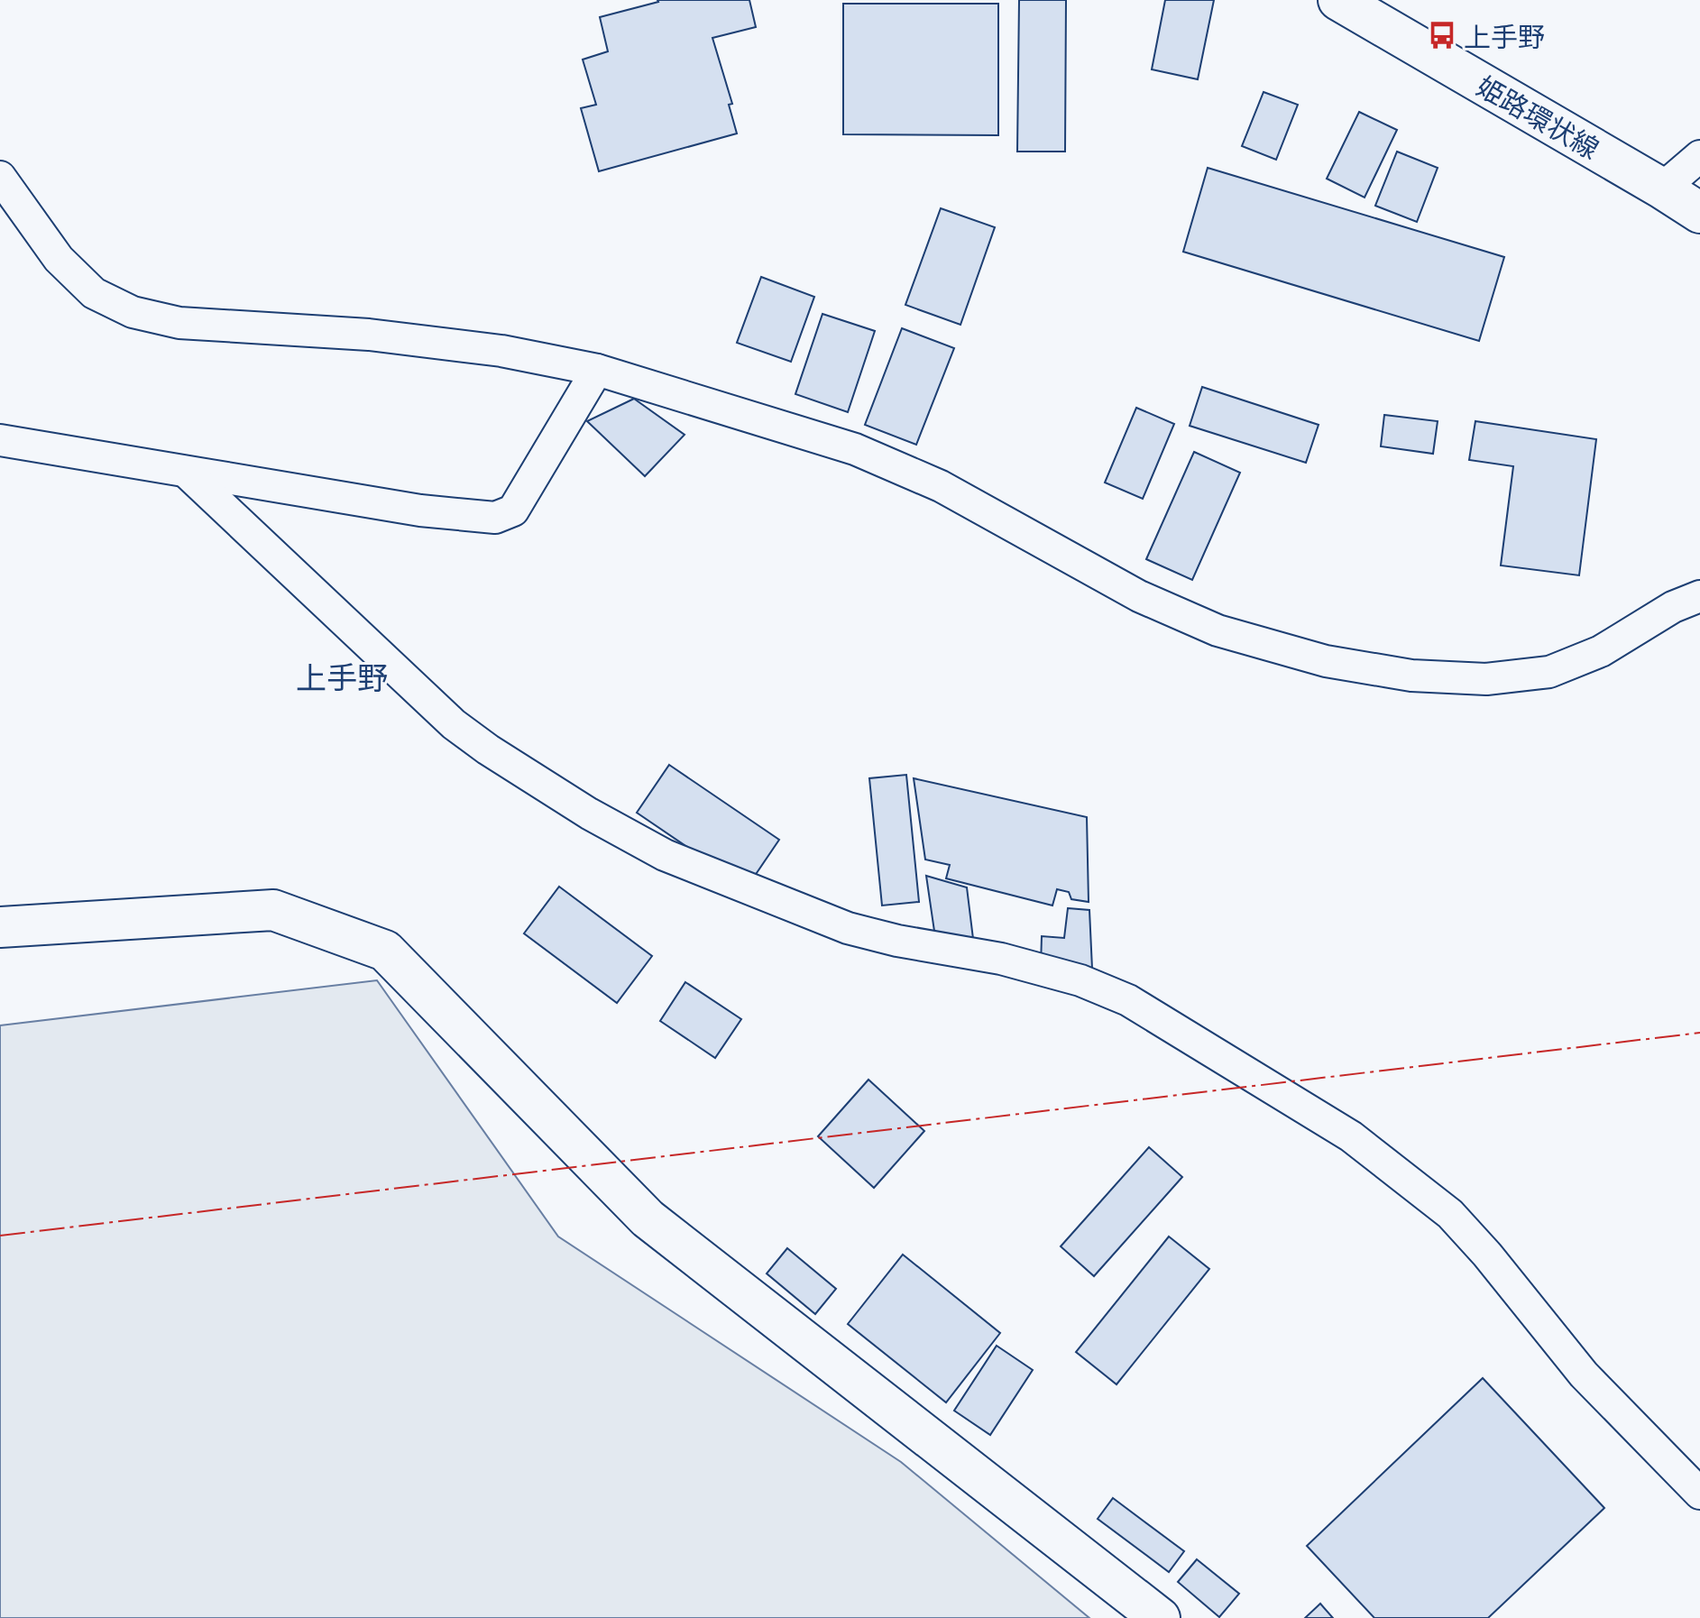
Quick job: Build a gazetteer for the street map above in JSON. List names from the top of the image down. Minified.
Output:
{"streets":{"street":["姫路環状線"]},"districts":["上手野"],"places":{"bus stop":["上手野"]}}
